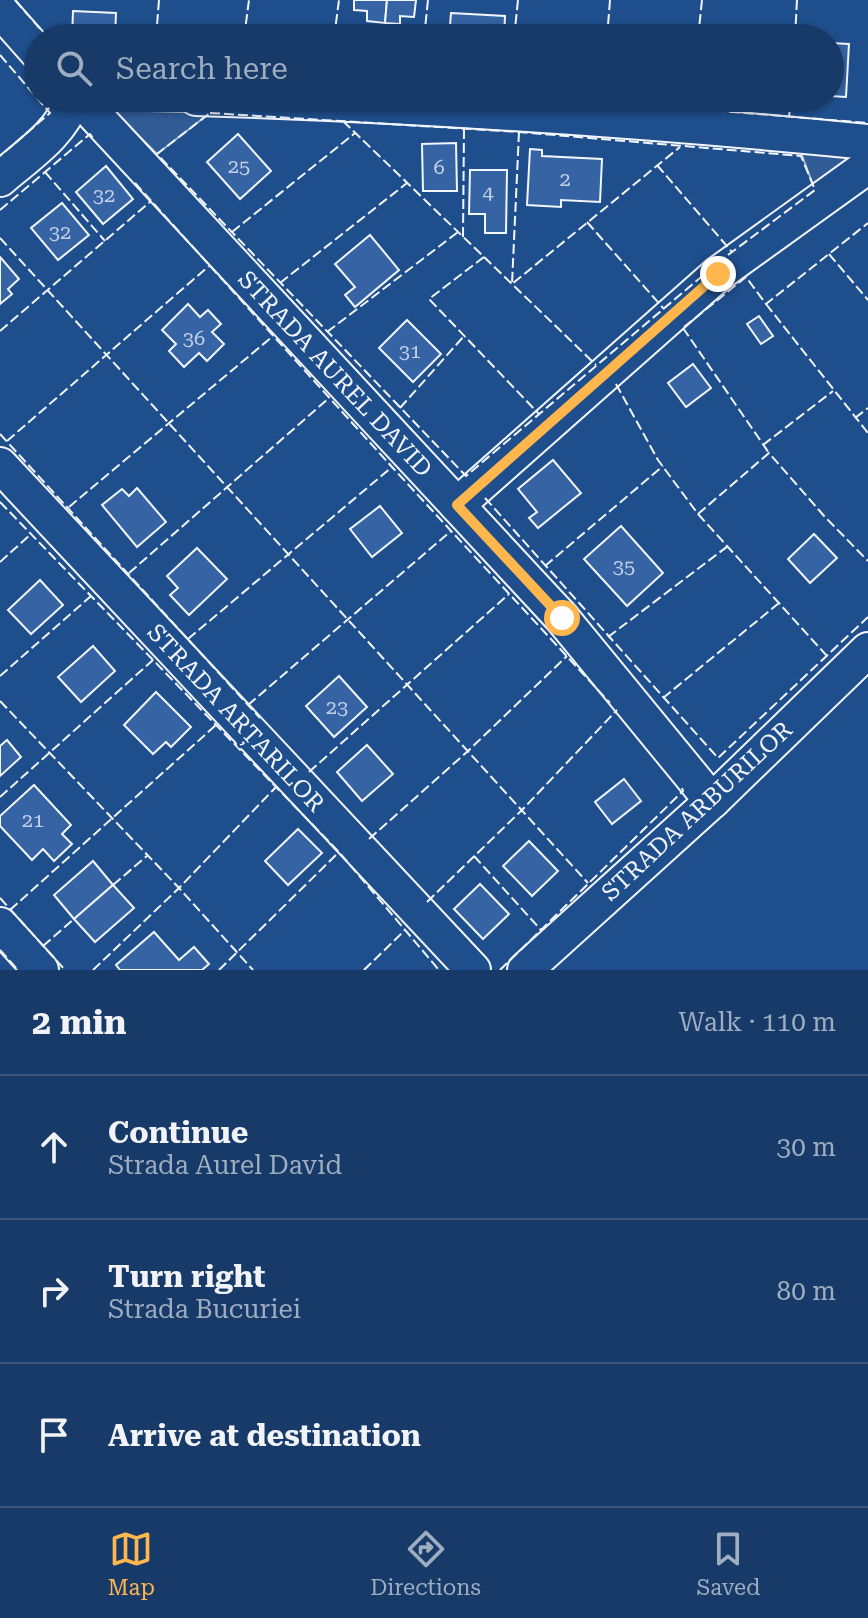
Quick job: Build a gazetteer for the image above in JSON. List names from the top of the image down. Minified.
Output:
{"streets":{"street":["STRADA AUREL DAVID","STRADA ARȚARILOR","STRADA ARBURILOR"]},"crossings":[["STRADA AUREL DAVID","STRADA ARBURILOR"]],"house_numbers":["25","6","2","4","32","32","36","31","35","23","21"],"page":{"search":"Search here","heading":["2 min","Walk · 110 m"],"list":[["Continue","Strada Aurel David","30 m"],["Turn right","Strada Bucuriei","80 m"],"Arrive at destination"],"nav":["Map","Directions","Saved"]}}
